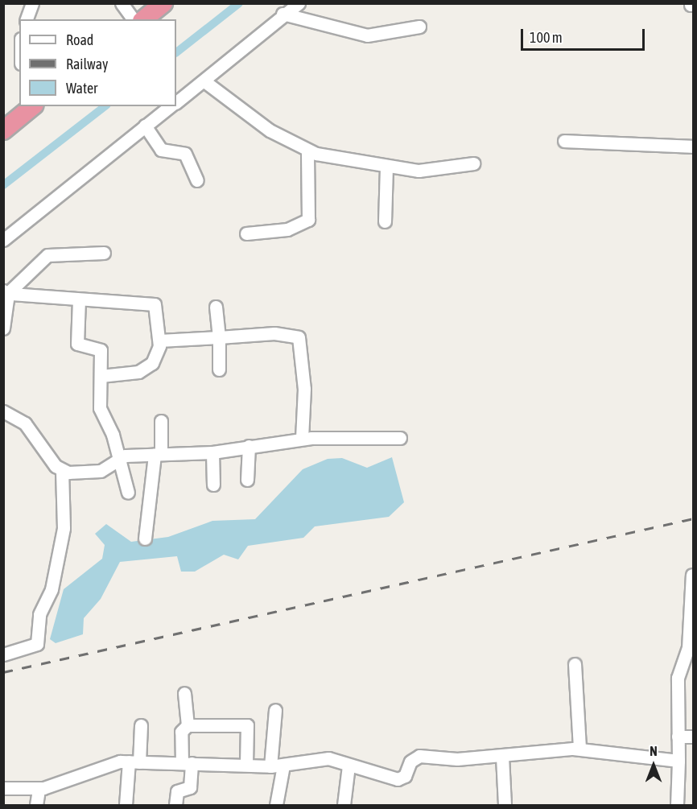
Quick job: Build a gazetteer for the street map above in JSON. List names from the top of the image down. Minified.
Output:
{"legend":["Road","Railway","Water"],"scale_bar":"100 m","north":"top"}
